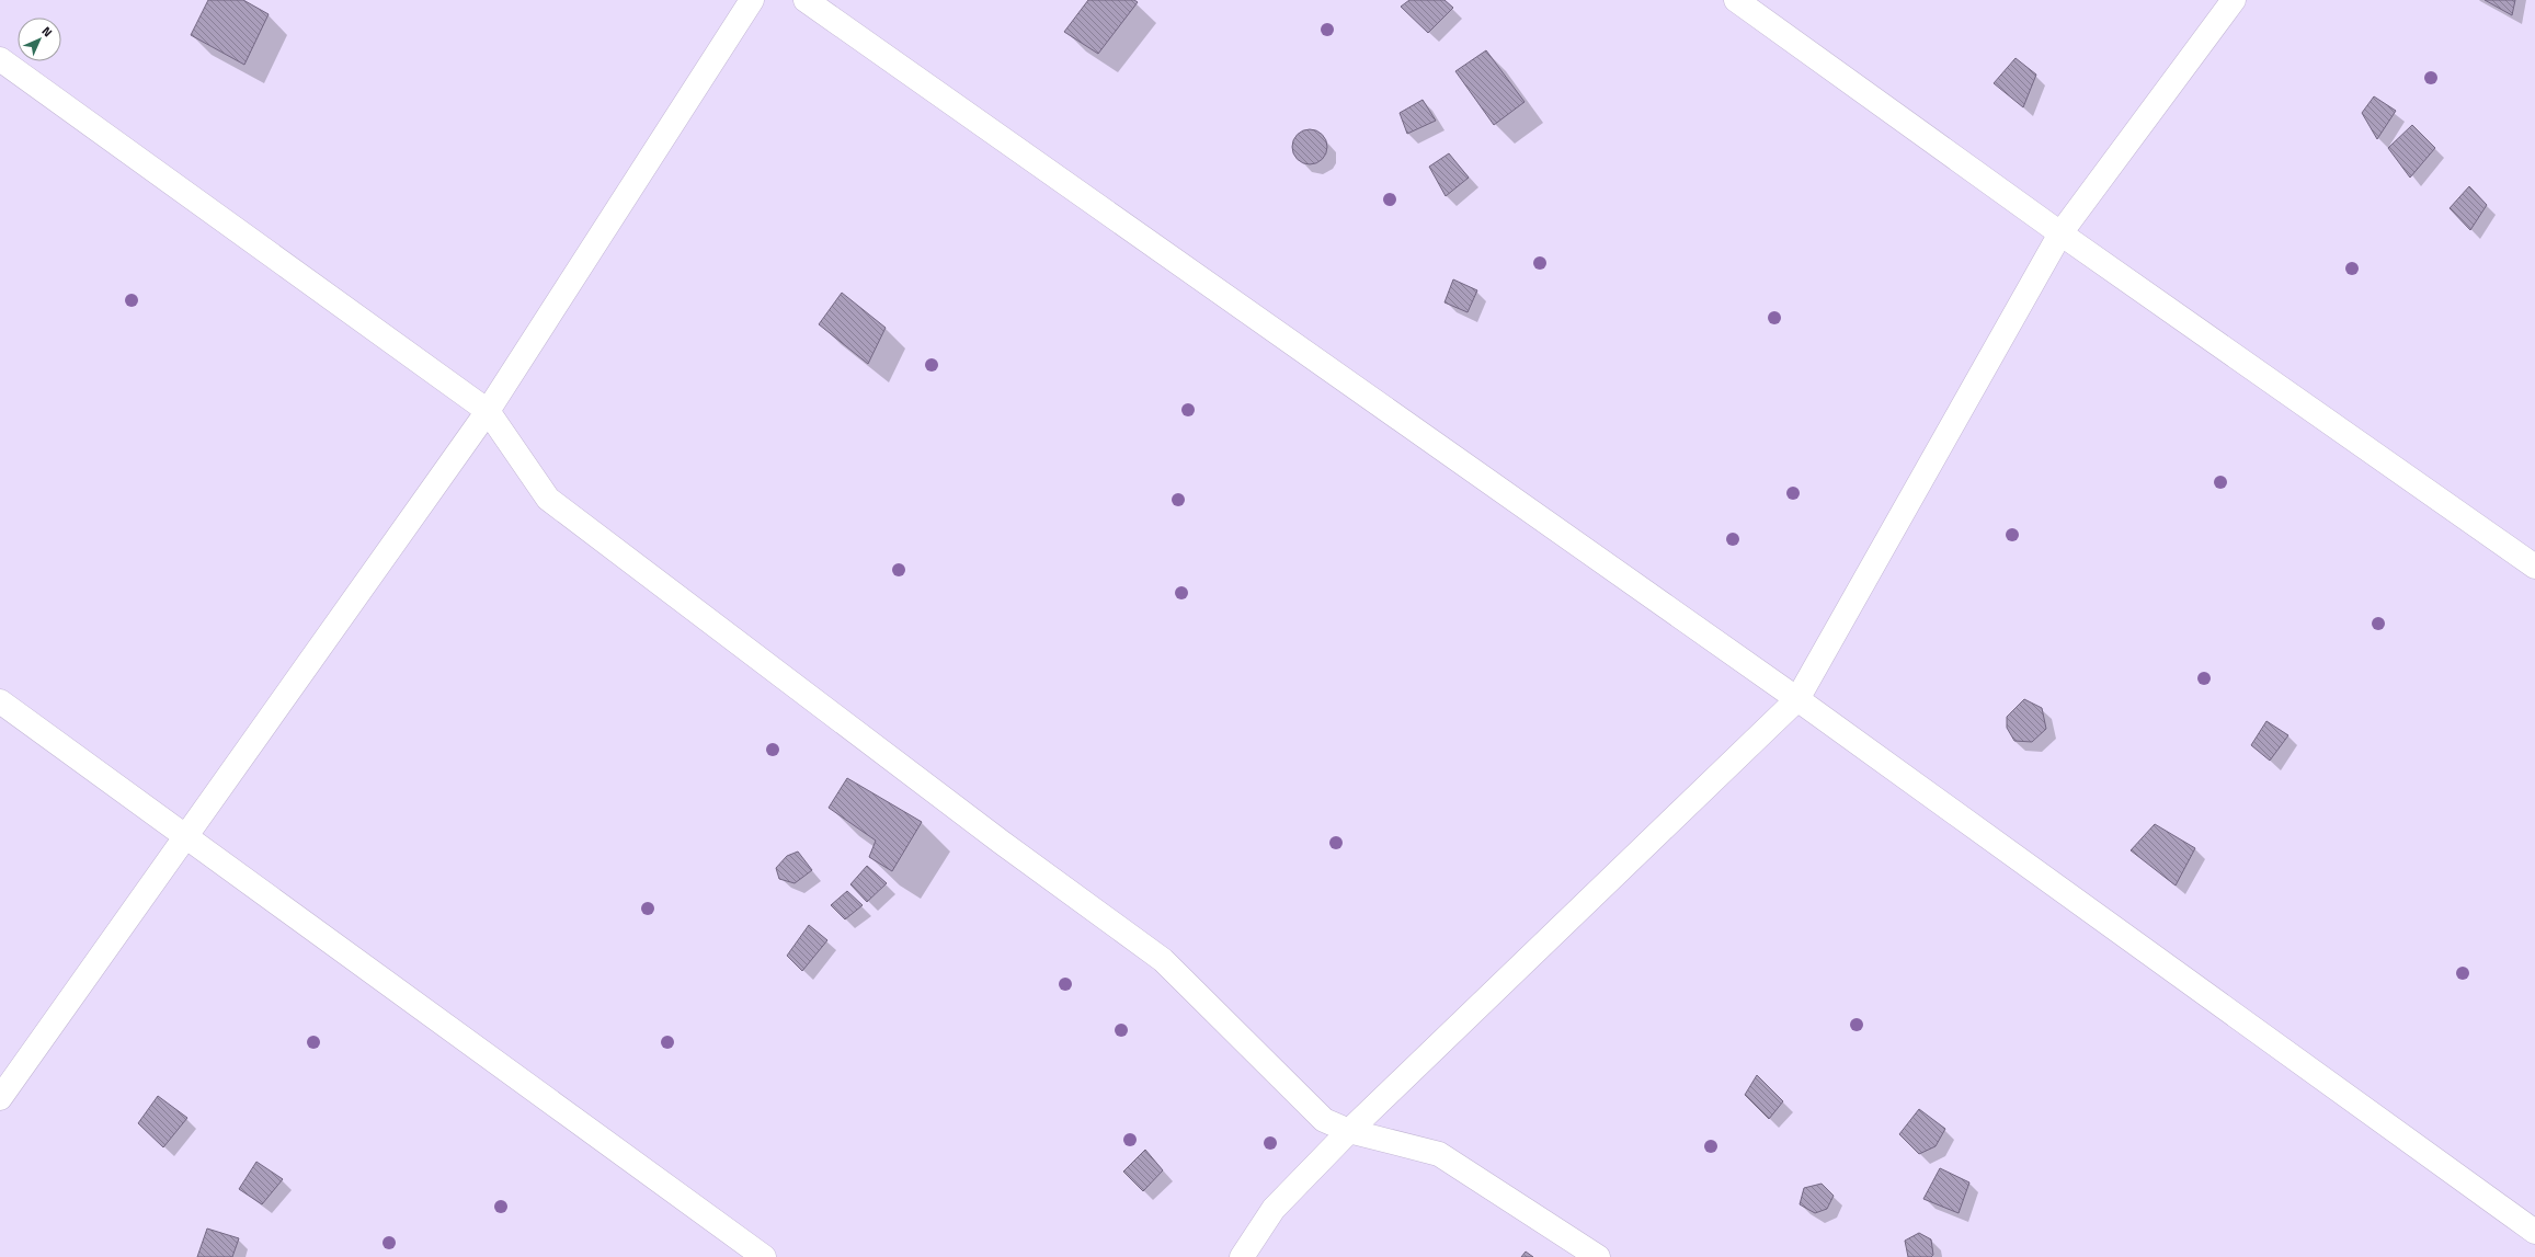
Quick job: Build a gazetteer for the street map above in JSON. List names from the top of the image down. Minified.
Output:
{"north":"top right"}
